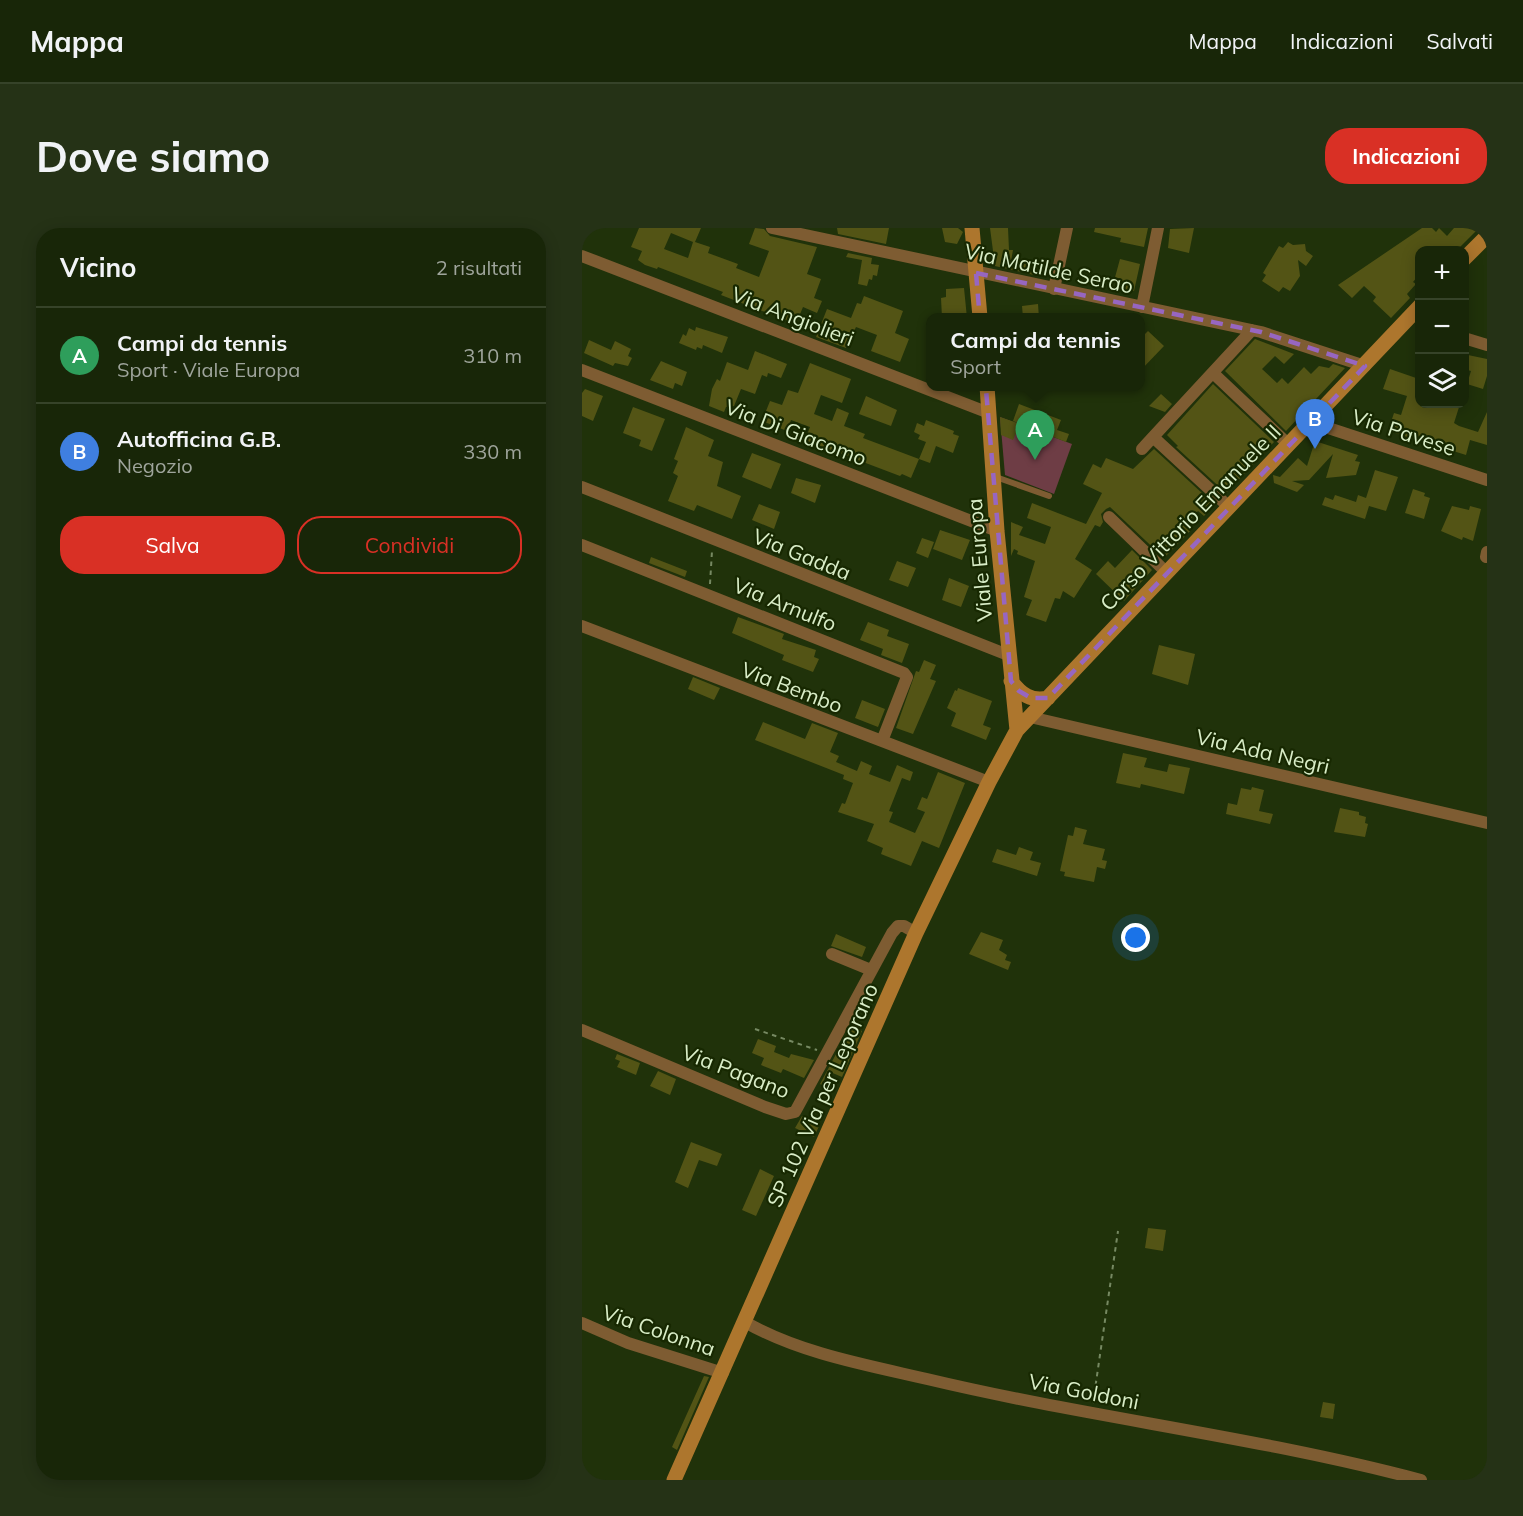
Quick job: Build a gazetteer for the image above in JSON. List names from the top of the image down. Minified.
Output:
{"streets":{"street":["Via Matilde Serao","Via Angiolieri","Via Di Giacomo","Via Pavese","Corso Vittorio Emanuele II","Via Gadda","Viale Europa","Via Arnulfo","Via Bembo","Via Ada Negri","Via Pagano","SP 102 Via per Leporano","Via Colonna","Via Goldoni"]},"crossings":[["Via Matilde Serao","Corso Vittorio Emanuele II"],["Via Angiolieri","Viale Europa"],["Via Di Giacomo","Viale Europa"],["Via Pavese","Corso Vittorio Emanuele II"],["Corso Vittorio Emanuele II","Viale Europa"],["Corso Vittorio Emanuele II","Via Ada Negri"],["Corso Vittorio Emanuele II","SP 102 Via per Leporano"],["Via Gadda","Viale Europa"],["Viale Europa","SP 102 Via per Leporano"],["Via Arnulfo","Via Bembo"],["Via Bembo","SP 102 Via per Leporano"],["Via Pagano","SP 102 Via per Leporano"],["SP 102 Via per Leporano","Via Colonna"],["SP 102 Via per Leporano","Via Goldoni"]],"page":{"header":"Mappa","nav":["Mappa","Indicazioni","Salvati"],"buttons":["Indicazioni",["Salva","Condividi"]],"title":"Dove siamo","heading":["Vicino","2 risultati"],"map_buttons":["+","−"],"list":[{"mark":"A","name":"Campi da tennis","note":"Sport · Viale Europa","value":"310 m"},{"mark":"B","name":"Autofficina G.B.","note":"Negozio","value":"330 m"}],"popup":["Campi da tennis","Sport"],"pins":["B","A"]}}
